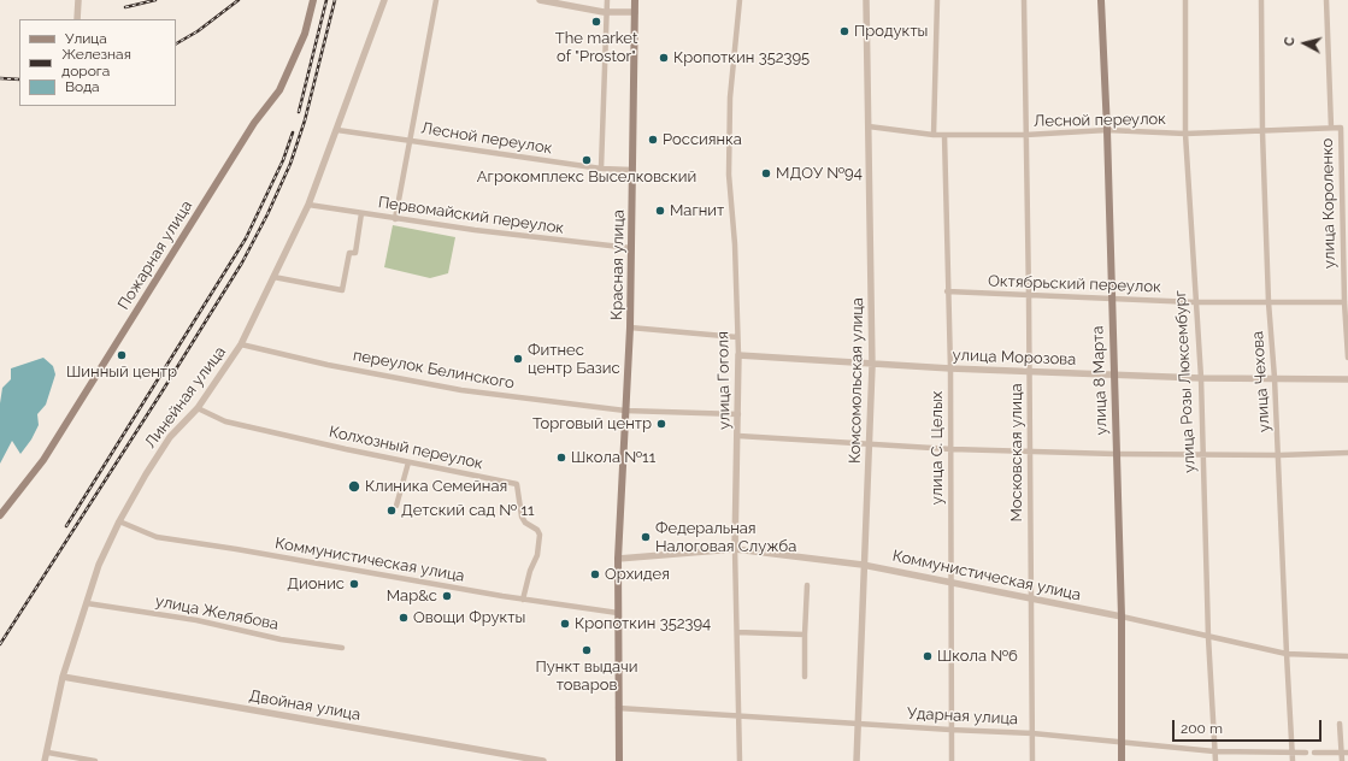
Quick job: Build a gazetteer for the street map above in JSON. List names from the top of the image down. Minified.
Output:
{"streets":{"main road":["Пожарная улица","Красная улица","улица 8 Марта"],"street":["Лесной переулок","улица Короленко","Первомайский переулок","Октябрьский переулок","улица Морозова","переулок Белинского","улица Гоголя","Комсомольская улица","улица Розы Люксембург","улица Чехова","Линейная улица","Колхозный переулок","улица С. Целых","Московская улица","Коммунистическая улица","улица Желябова","Двойная улица","Ударная улица"]},"crossings":[["Лесной переулок","улица Короленко"],["Лесной переулок","Красная улица"],["Лесной переулок","Комсомольская улица"],["Лесной переулок","улица 8 Марта"],["Лесной переулок","улица Розы Люксембург"],["Лесной переулок","улица Чехова"],["Лесной переулок","Линейная улица"],["Лесной переулок","улица С. Целых"],["Лесной переулок","Московская улица"],["улица Короленко","Октябрьский переулок"],["Первомайский переулок","Красная улица"],["Первомайский переулок","Линейная улица"],["Красная улица","переулок Белинского"],["Красная улица","Коммунистическая улица"],["Красная улица","Ударная улица"],["Октябрьский переулок","улица 8 Марта"],["Октябрьский переулок","улица Розы Люксембург"],["Октябрьский переулок","улица Чехова"],["Октябрьский переулок","улица С. Целых"],["Октябрьский переулок","Московская улица"],["улица Морозова","улица Гоголя"],["улица Морозова","Комсомольская улица"],["улица Морозова","улица 8 Марта"],["улица Морозова","улица Розы Люксембург"],["улица Морозова","улица Чехова"],["улица Морозова","улица С. Целых"],["улица Морозова","Московская улица"],["переулок Белинского","улица Гоголя"],["переулок Белинского","Линейная улица"],["улица Гоголя","Коммунистическая улица"],["улица Гоголя","Ударная улица"],["Комсомольская улица","Коммунистическая улица"],["Комсомольская улица","Ударная улица"],["улица 8 Марта","Коммунистическая улица"],["улица 8 Марта","Ударная улица"],["улица Розы Люксембург","Коммунистическая улица"],["улица Розы Люксембург","Ударная улица"],["улица Чехова","Коммунистическая улица"],["улица Чехова","Ударная улица"],["Линейная улица","Колхозный переулок"],["Линейная улица","Коммунистическая улица"],["Линейная улица","улица Желябова"],["Линейная улица","Двойная улица"],["Колхозный переулок","Коммунистическая улица"],["улица С. Целых","Коммунистическая улица"],["улица С. Целых","Ударная улица"],["Московская улица","Коммунистическая улица"],["Московская улица","Ударная улица"]],"places":["The market of \"Prostor\"","Продукты","Кропоткин 352395","Россиянка","Агрокомплекс Выселковский","МДОУ №94","Магнит","Шинный центр","Фитнес центр Базис","Торговый центр","Школа №11","Клиника Семейная","Детский сад № 11","Федеральная Налоговая Служба","Орхидея","Дионис","Мар&с","Овощи Фрукты","Кропоткин 352394","Пункт выдачи товаров","Школа №6"],"legend":["Улица","Железная дорога","Вода"],"scale_bar":"200 m","north":"left"}
